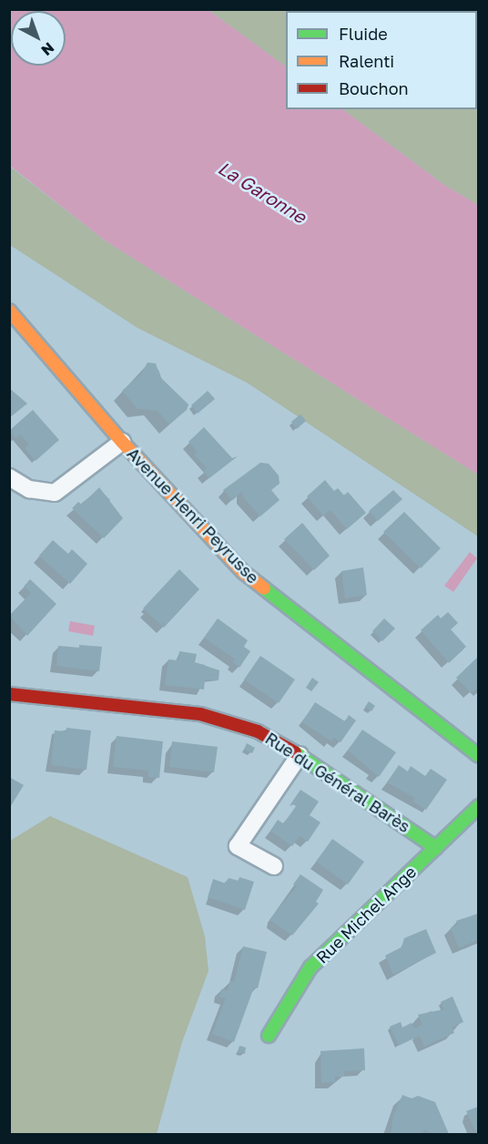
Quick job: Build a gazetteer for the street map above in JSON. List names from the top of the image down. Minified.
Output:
{"streets":{"street":["Avenue Henri Peyrusse","Rue du Général Barès","Rue Michel Ange"]},"crossings":[["Rue du Général Barès","Rue Michel Ange"]],"water":["La Garonne"],"legend":["Fluide","Ralenti","Bouchon"],"north":"bottom right"}
